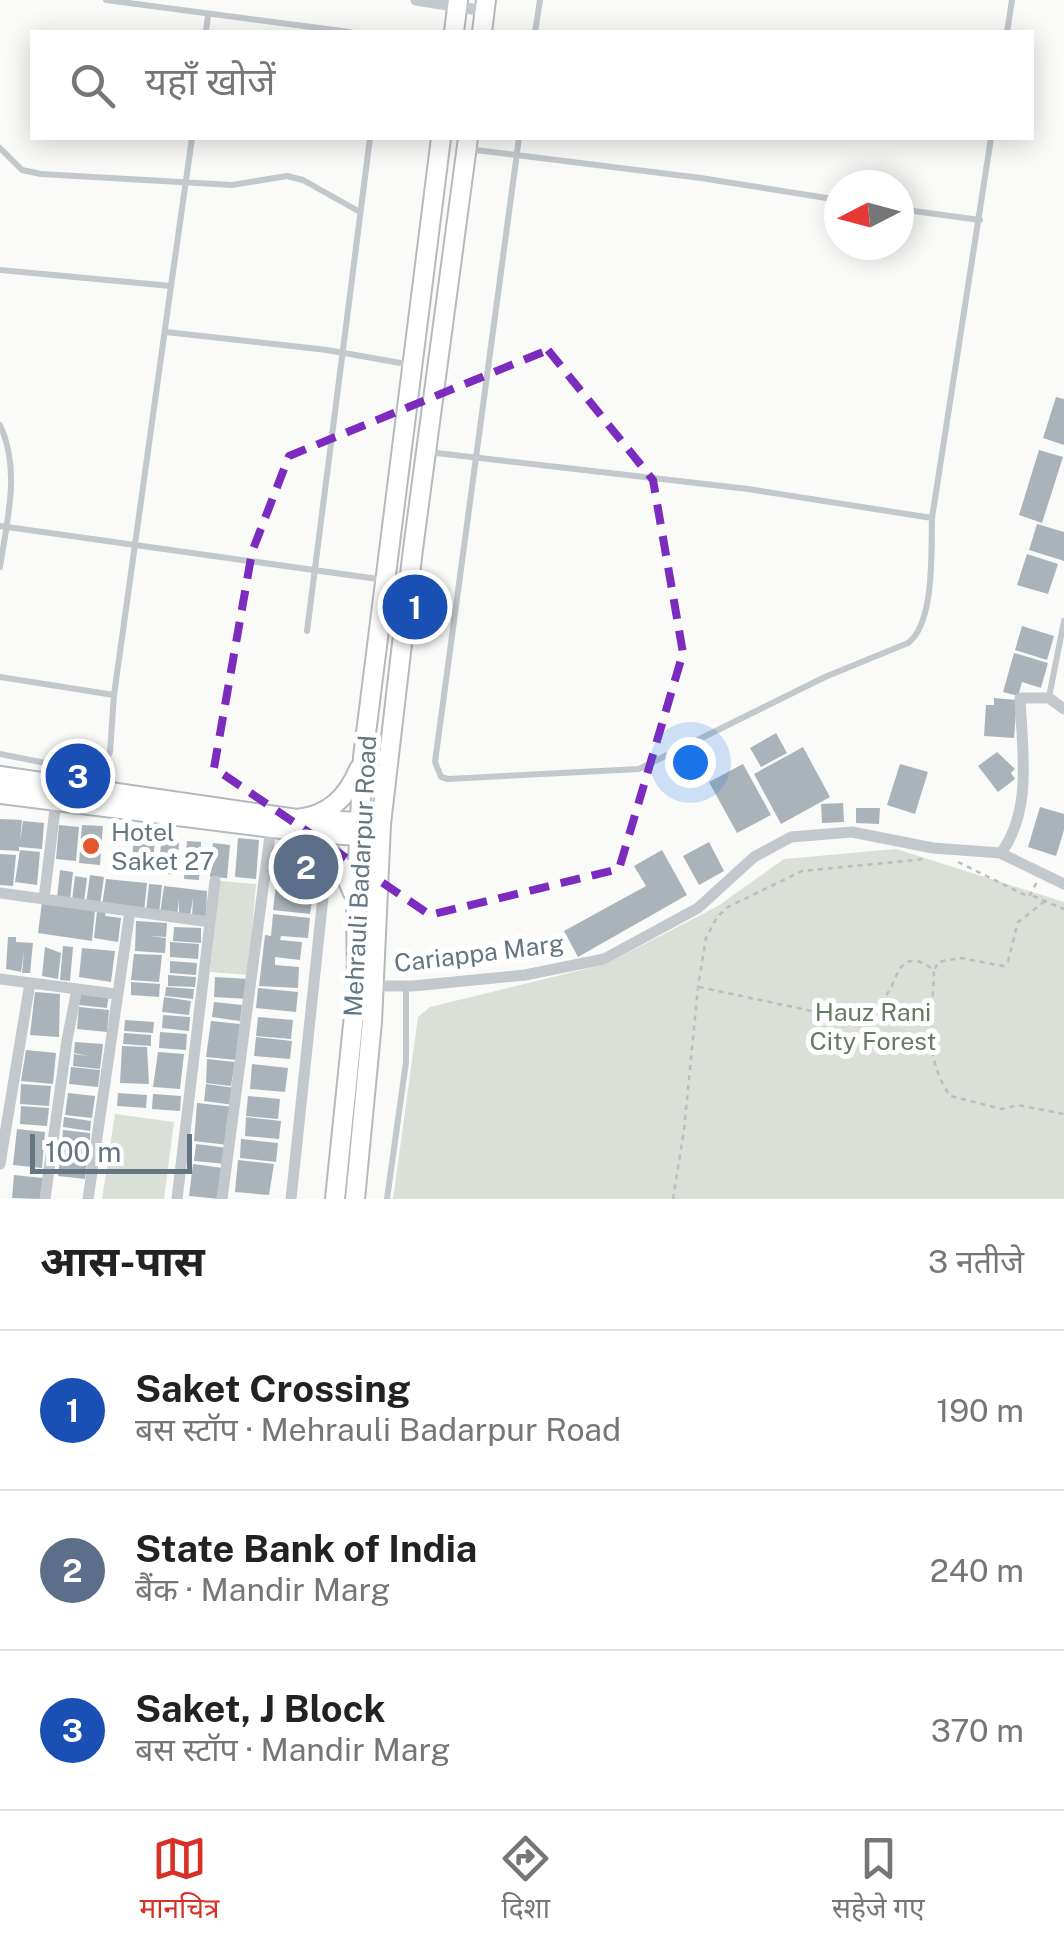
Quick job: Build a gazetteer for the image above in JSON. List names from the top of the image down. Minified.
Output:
{"streets":{"main road":["Mehrauli Badarpur Road"],"street":["Cariappa Marg"]},"crossings":[["Mehrauli Badarpur Road","Cariappa Marg"]],"parks":["Hauz Rani City Forest"],"places":["Hotel Saket 27"],"scale_bar":"100 m","north":"left","page":{"search":"यहाँ खोजें","pins":["1","3","2"],"scale":"100 m","heading":["आस-पास","3 नतीजे"],"list":[{"mark":"1","name":"Saket Crossing","note":"बस स्टॉप · Mehrauli Badarpur Road","value":"190 m"},{"mark":"2","name":"State Bank of India","note":"बैंक · Mandir Marg","value":"240 m"},{"mark":"3","name":"Saket, J Block","note":"बस स्टॉप · Mandir Marg","value":"370 m"}],"nav":["मानचित्र","दिशा","सहेजे गए"]}}
